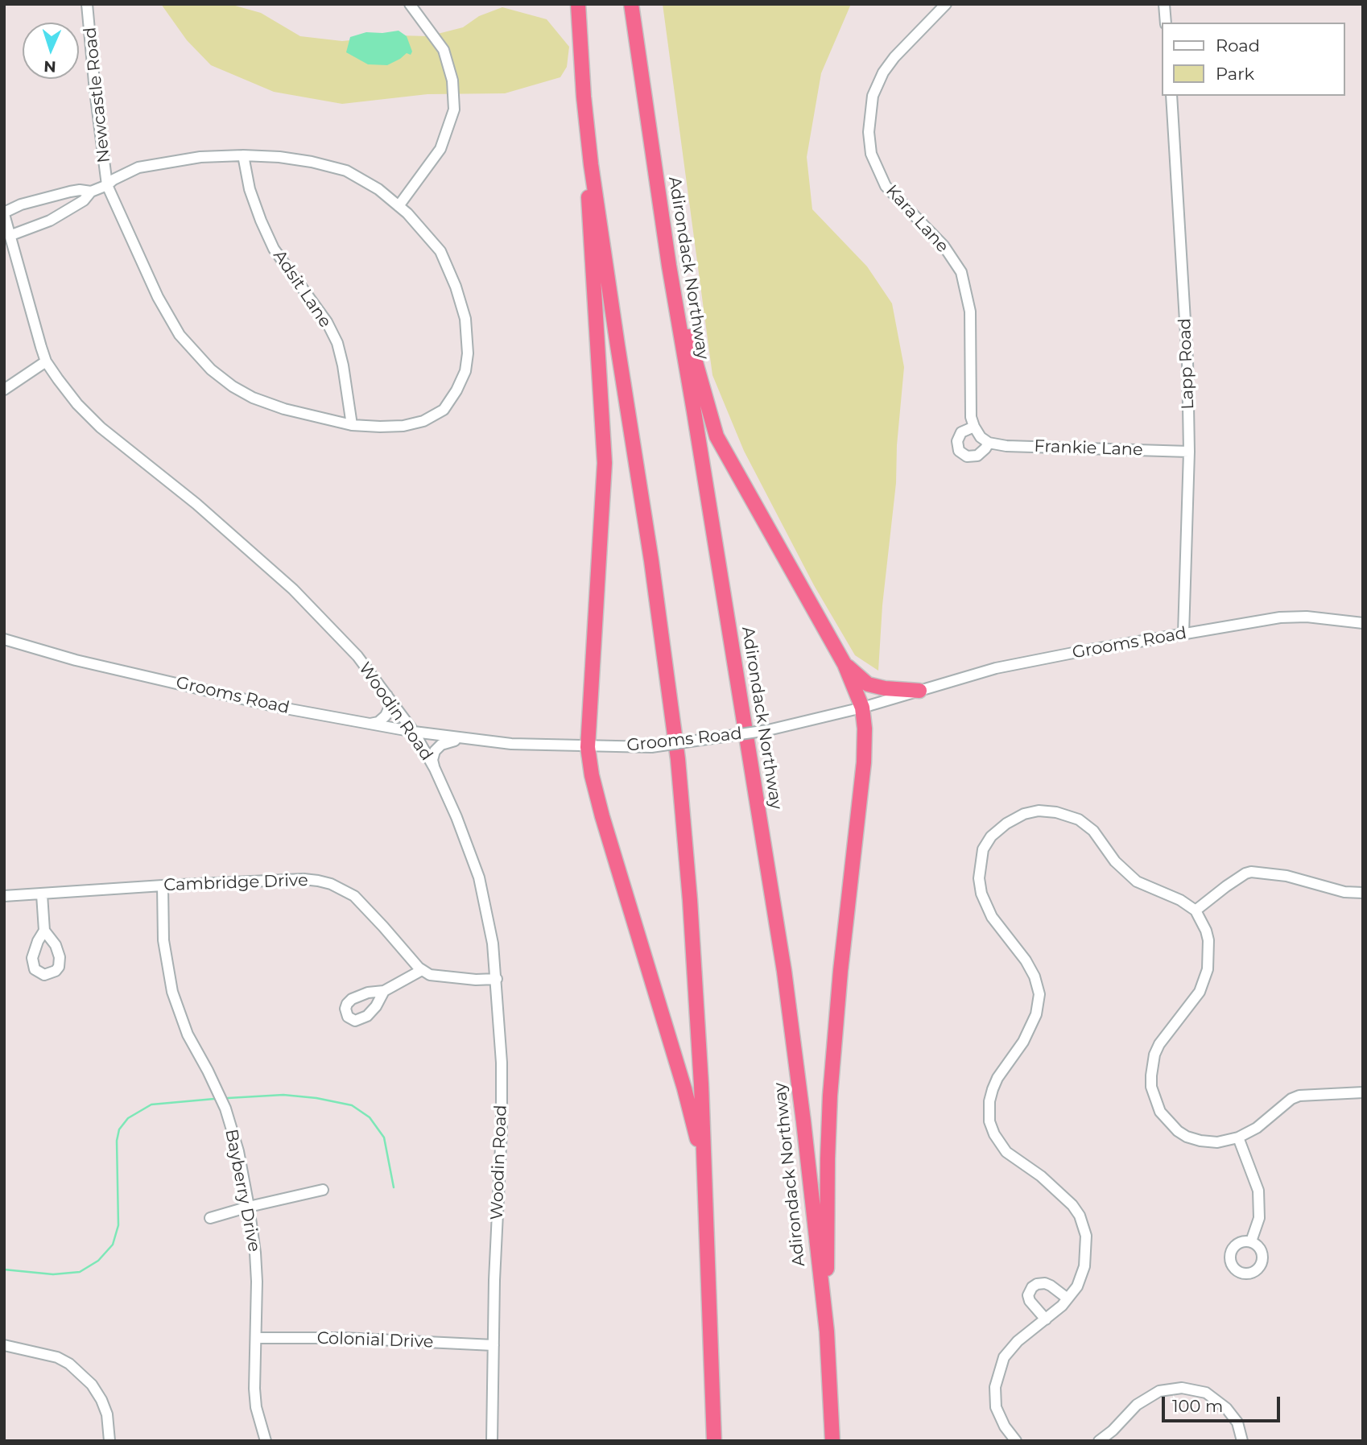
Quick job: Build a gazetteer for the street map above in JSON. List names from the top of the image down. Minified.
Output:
{"streets":{"highway":["Adirondack Northway"],"street":["Newcastle Road","Kara Lane","Adsit Lane","Lapp Road","Frankie Lane","Grooms Road","Woodin Road","Cambridge Drive","Bayberry Drive","Colonial Drive"]},"crossings":[["Newcastle Road","Adsit Lane"],["Kara Lane","Frankie Lane"],["Lapp Road","Frankie Lane"],["Lapp Road","Grooms Road"],["Grooms Road","Woodin Road"],["Woodin Road","Colonial Drive"],["Cambridge Drive","Bayberry Drive"],["Bayberry Drive","Colonial Drive"]],"legend":["Road","Park"],"scale_bar":"100 m","north":"bottom"}
